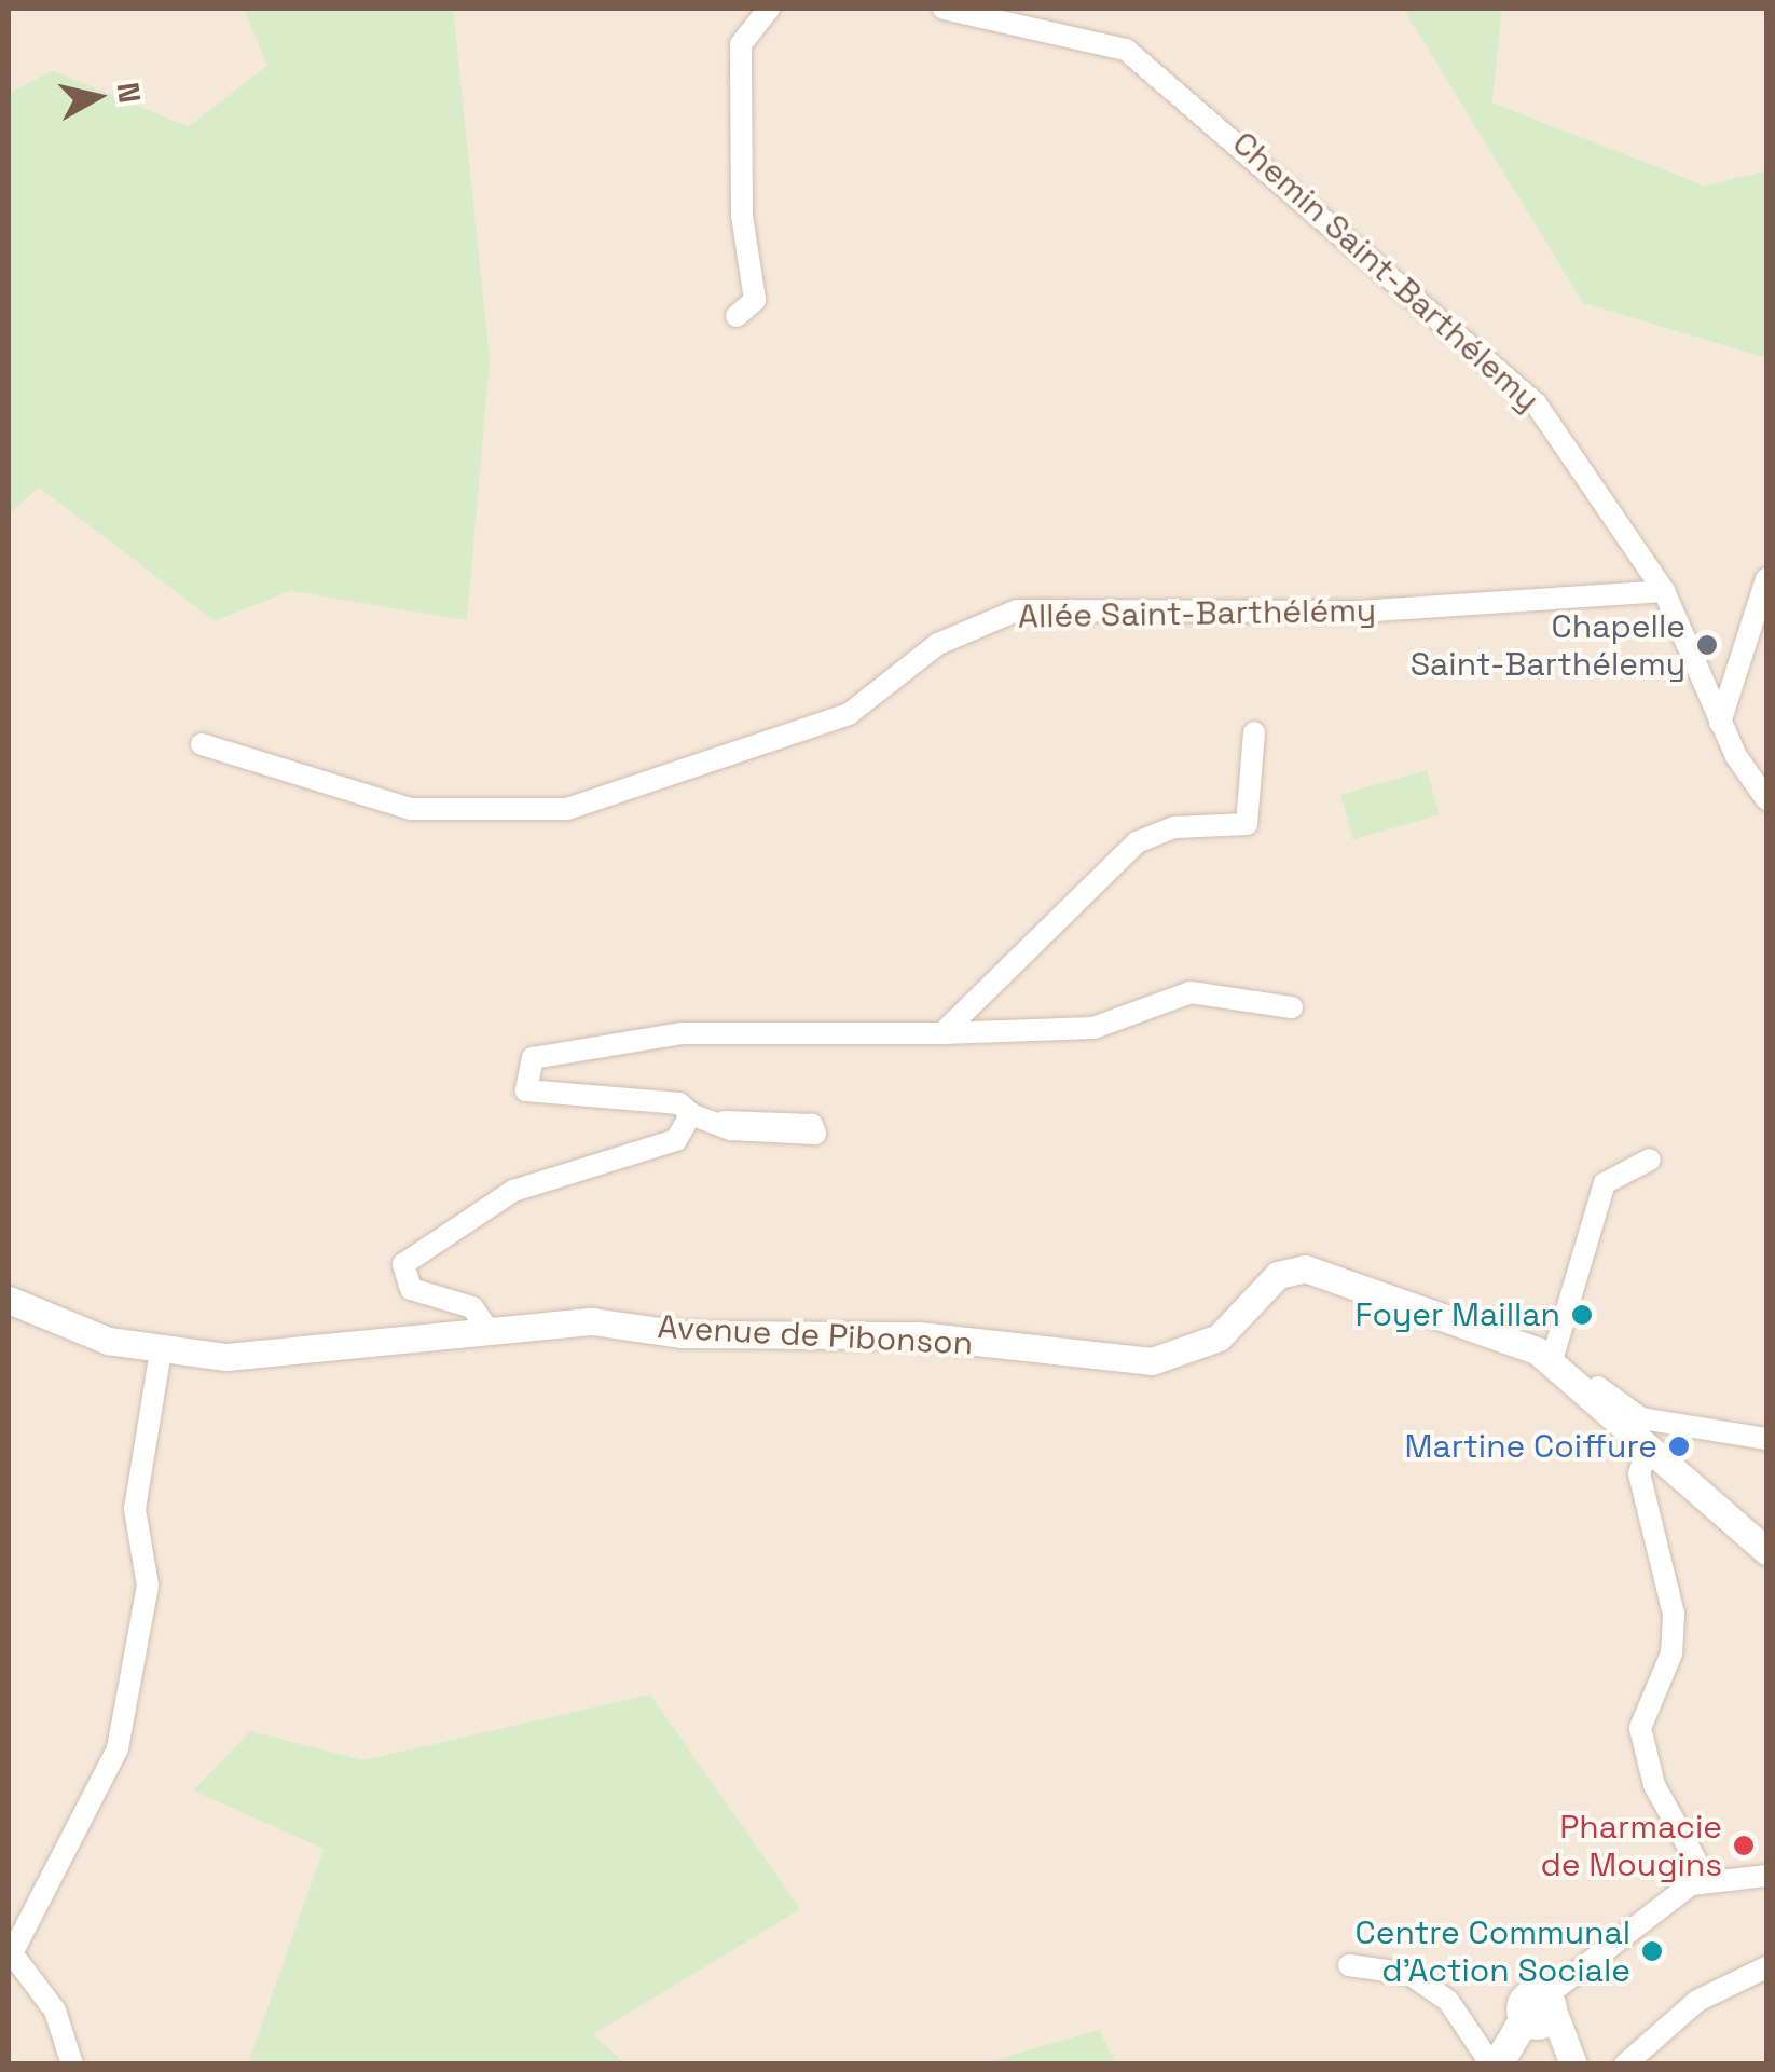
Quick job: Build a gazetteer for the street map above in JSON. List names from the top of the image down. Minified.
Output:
{"streets":{"street":["Chemin Saint-Barthélemy","Allée Saint-Barthélémy","Avenue de Pibonson"]},"crossings":[["Chemin Saint-Barthélemy","Allée Saint-Barthélémy"]],"places":["Chapelle Saint-Barthélemy","Foyer Maillan","Martine Coiffure","Pharmacie de Mougins","Centre Communal d'Action Sociale"],"north":"right"}
